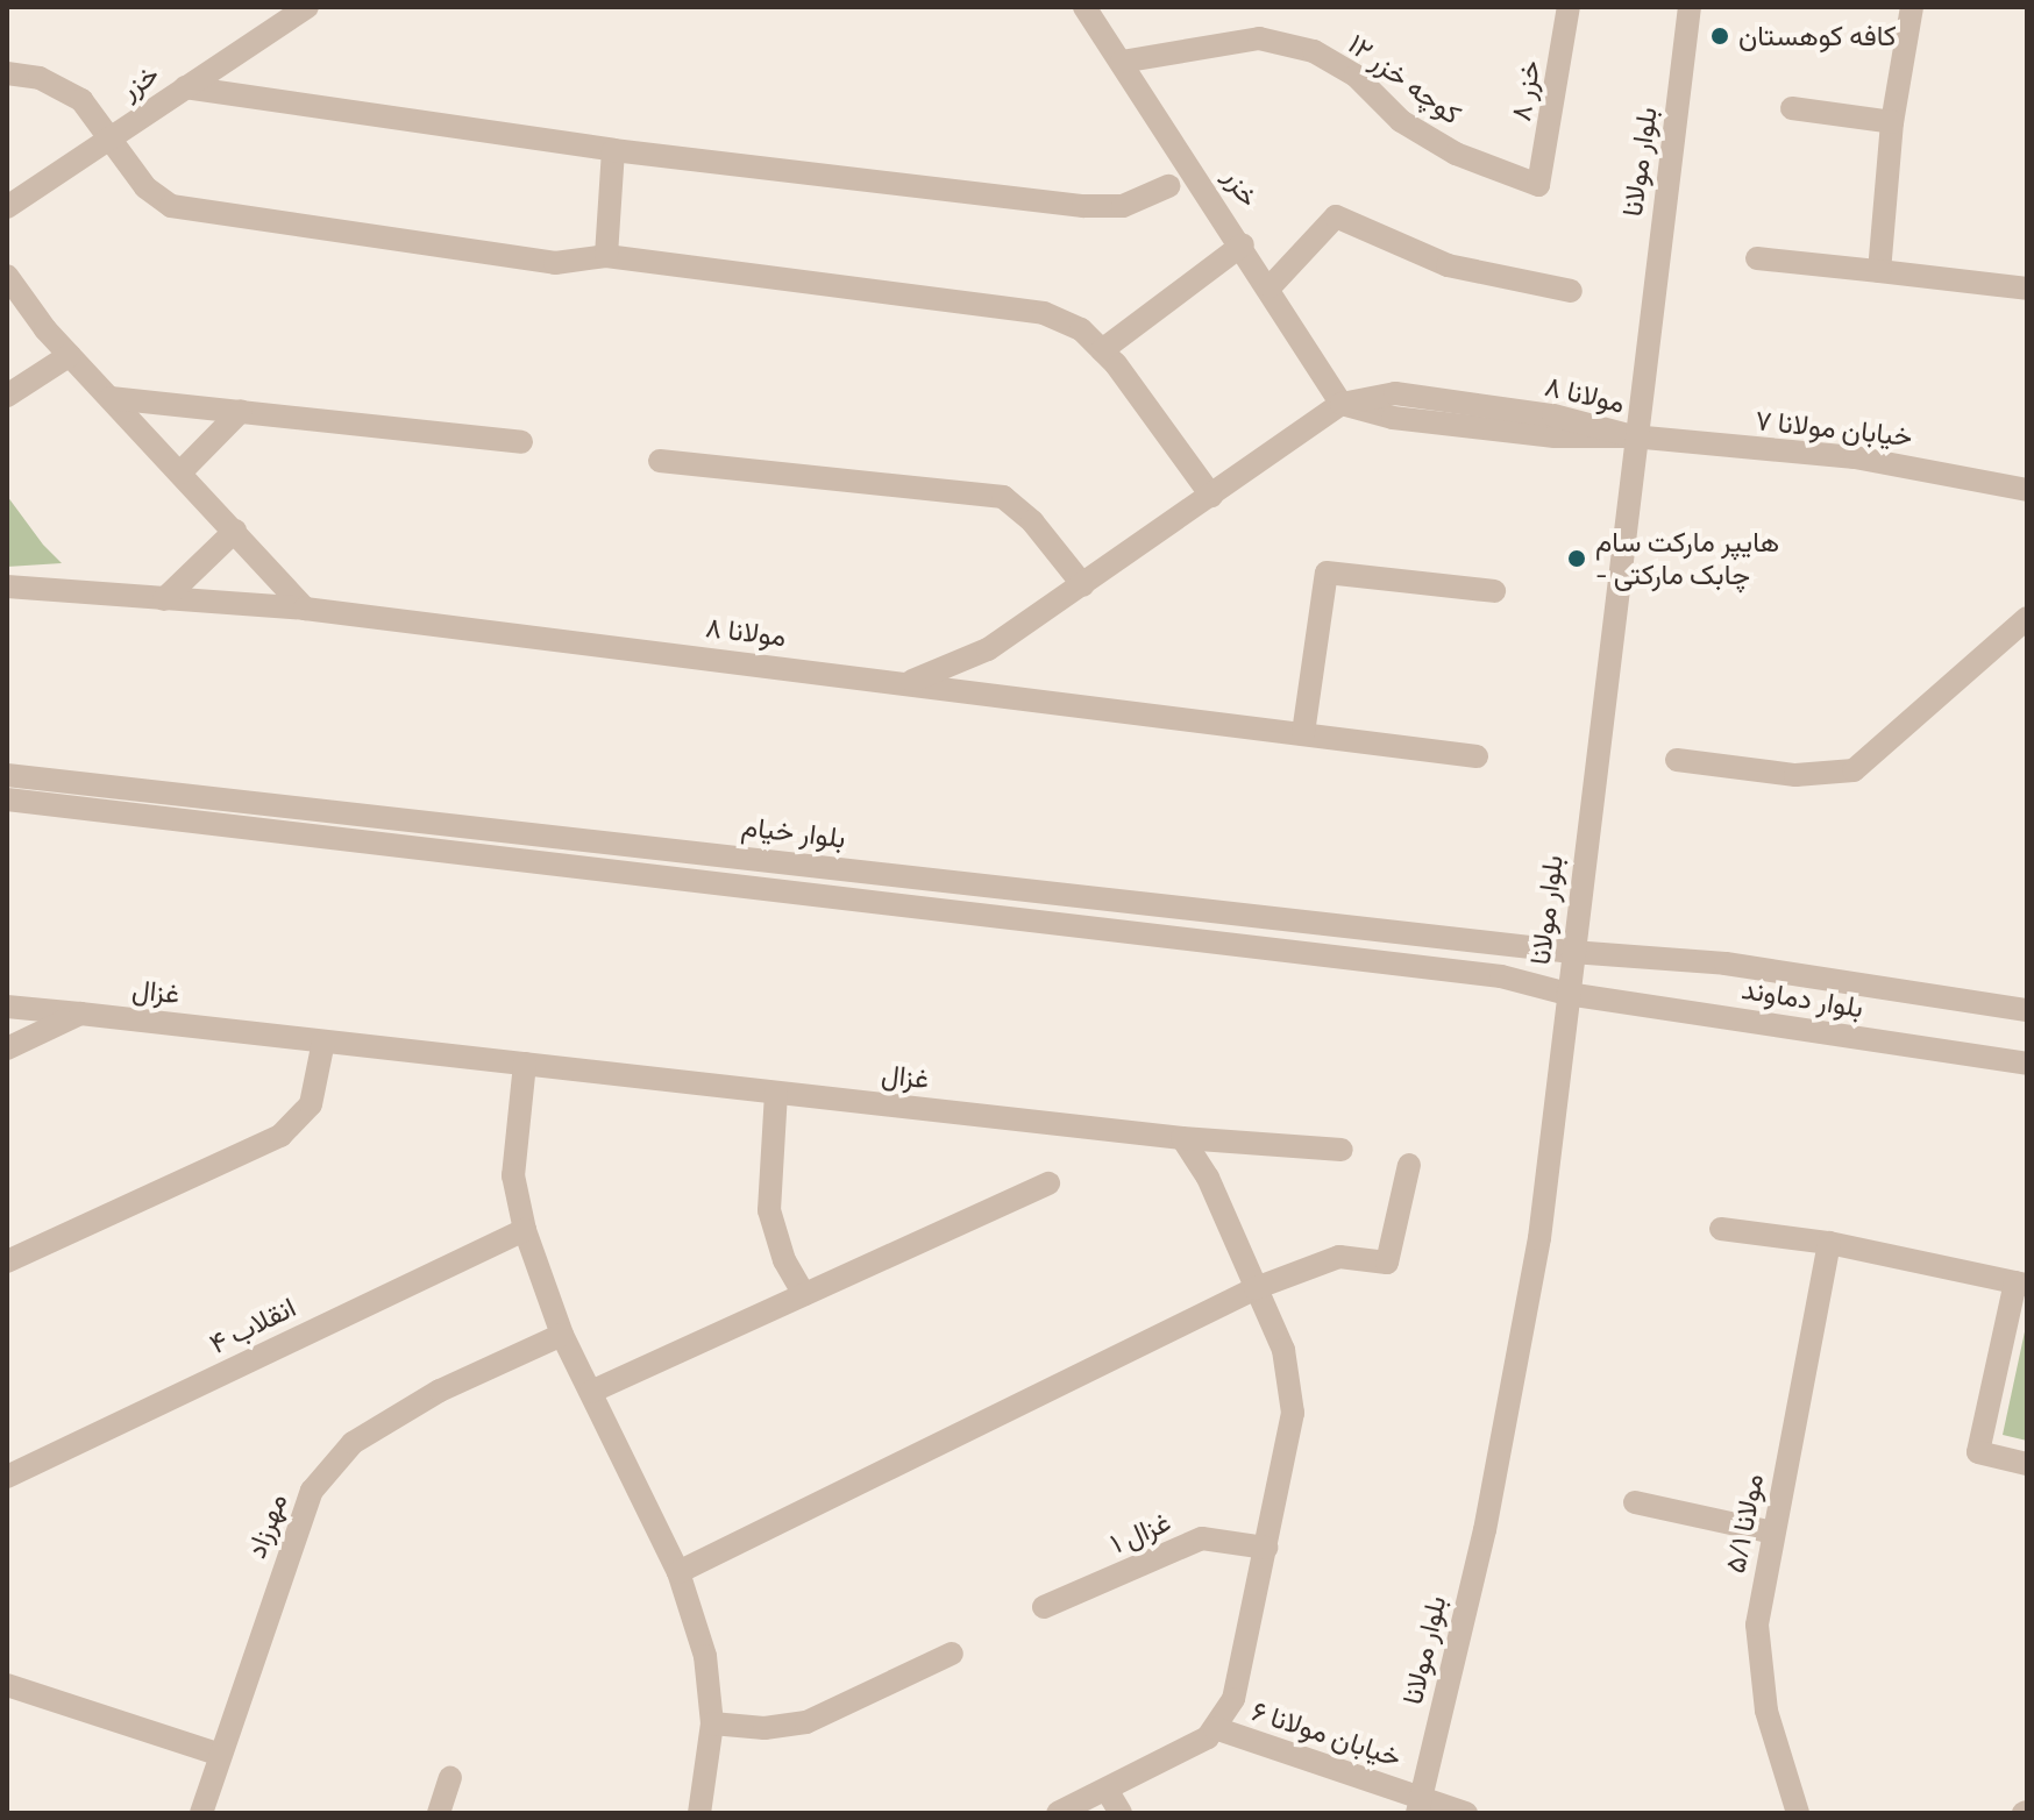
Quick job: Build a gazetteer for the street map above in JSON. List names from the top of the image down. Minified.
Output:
{"streets":{"street":["کوچه خزر ۱۲","خزر","خزر ۸","بلوار مولانا","مولانا ۸","خیابان مولانا ۷","بلوار خیام","غزال","بلوار دماوند","انقلاب ۴","مولانا ۵/۱","مهرزاد","غزال ۱","خیابان مولانا ۶"]},"crossings":[["کوچه خزر ۱۲","خزر"],["کوچه خزر ۱۲","خزر ۸"],["خزر","مولانا ۸"],["بلوار مولانا","مولانا ۸"],["بلوار مولانا","خیابان مولانا ۷"],["بلوار مولانا","بلوار خیام"],["بلوار مولانا","بلوار دماوند"],["بلوار مولانا","خیابان مولانا ۶"],["مولانا ۸","خیابان مولانا ۷"],["بلوار خیام","بلوار دماوند"]],"places":["کافه کوهستان","هایپر مارکت سام - چابک مارکتی"]}
